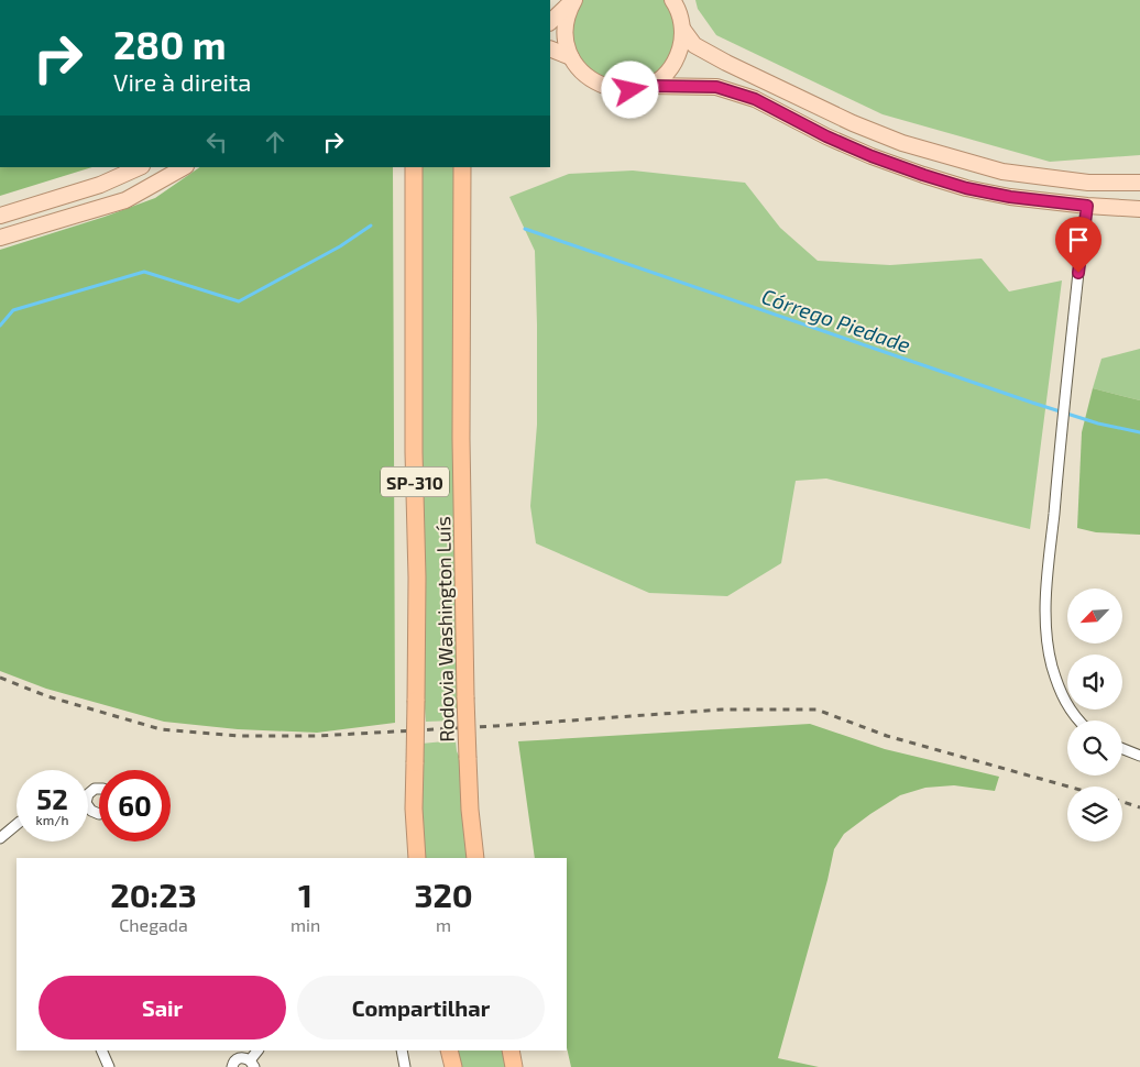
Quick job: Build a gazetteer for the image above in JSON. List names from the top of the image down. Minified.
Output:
{"streets":{"highway":["SP-310","Rodovia Washington Luís"]},"water":["Córrego Piedade"],"north":"bottom left","page":{"turn":["280 m","Vire à direita"],"speed":"52 km/h","limit":"60","eta":["20:23","Chegada","1","min","320","m"],"buttons":["Sair","Compartilhar"]}}
